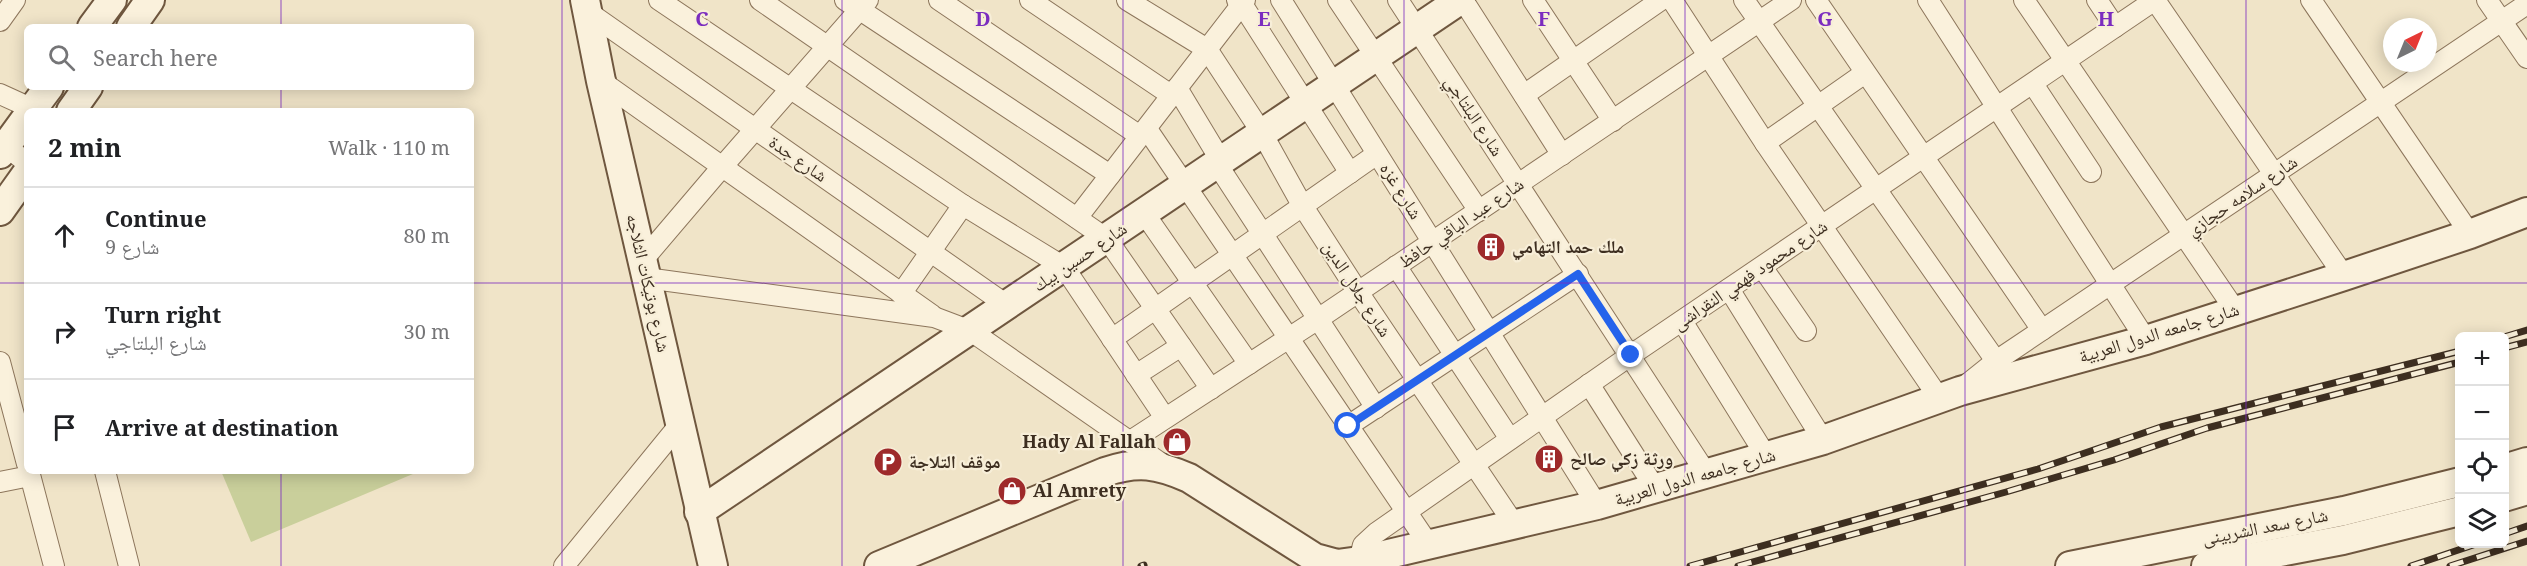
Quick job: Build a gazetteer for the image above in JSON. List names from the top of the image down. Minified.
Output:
{"streets":{"main road":["شارع حسين بيك","شارع بوتيكات الثلاجه","شارع جامعه الدول العربية","شارع سعد الشربينى"],"street":["شارع البلتاجي","شارع جدة","شارع غزه","شارع سلامه حجازي","شارع عبد الباقي حافظ","شارع محمود فهمي النقراشى","شارع جلال الدين"]},"crossings":[["شارع البلتاجي","شارع عبد الباقي حافظ"],["شارع البلتاجي","شارع حسين بيك"],["شارع البلتاجي","شارع محمود فهمي النقراشى"],["شارع البلتاجي","شارع جامعه الدول العربية"],["شارع جدة","شارع حسين بيك"],["شارع جدة","شارع بوتيكات الثلاجه"],["شارع غزه","شارع عبد الباقي حافظ"],["شارع غزه","شارع حسين بيك"],["شارع غزه","شارع محمود فهمي النقراشى"],["شارع غزه","شارع جامعه الدول العربية"],["شارع سلامه حجازي","شارع جامعه الدول العربية"],["شارع عبد الباقي حافظ","شارع جلال الدين"],["شارع حسين بيك","شارع بوتيكات الثلاجه"],["شارع حسين بيك","شارع جلال الدين"],["شارع محمود فهمي النقراشى","شارع جلال الدين"],["شارع محمود فهمي النقراشى","شارع جامعه الدول العربية"],["شارع جلال الدين","شارع جامعه الدول العربية"]],"places":{"building":["ملك حمد التهامي","ورثة زكي صالح"],"shop":["Hady Al Fallah","Al Amrety"],"parking":["موقف التلاجة"]},"north":"top right","page":{"search":"Search here","heading":["2 min","Walk · 110 m"],"list":[["Continue","شارع 9","80 m"],["Turn right","شارع البلتاجي","30 m"],"Arrive at destination"],"map_buttons":["+","−"]},"grid":{"columns":["C","D","E","F","G","H"]}}
